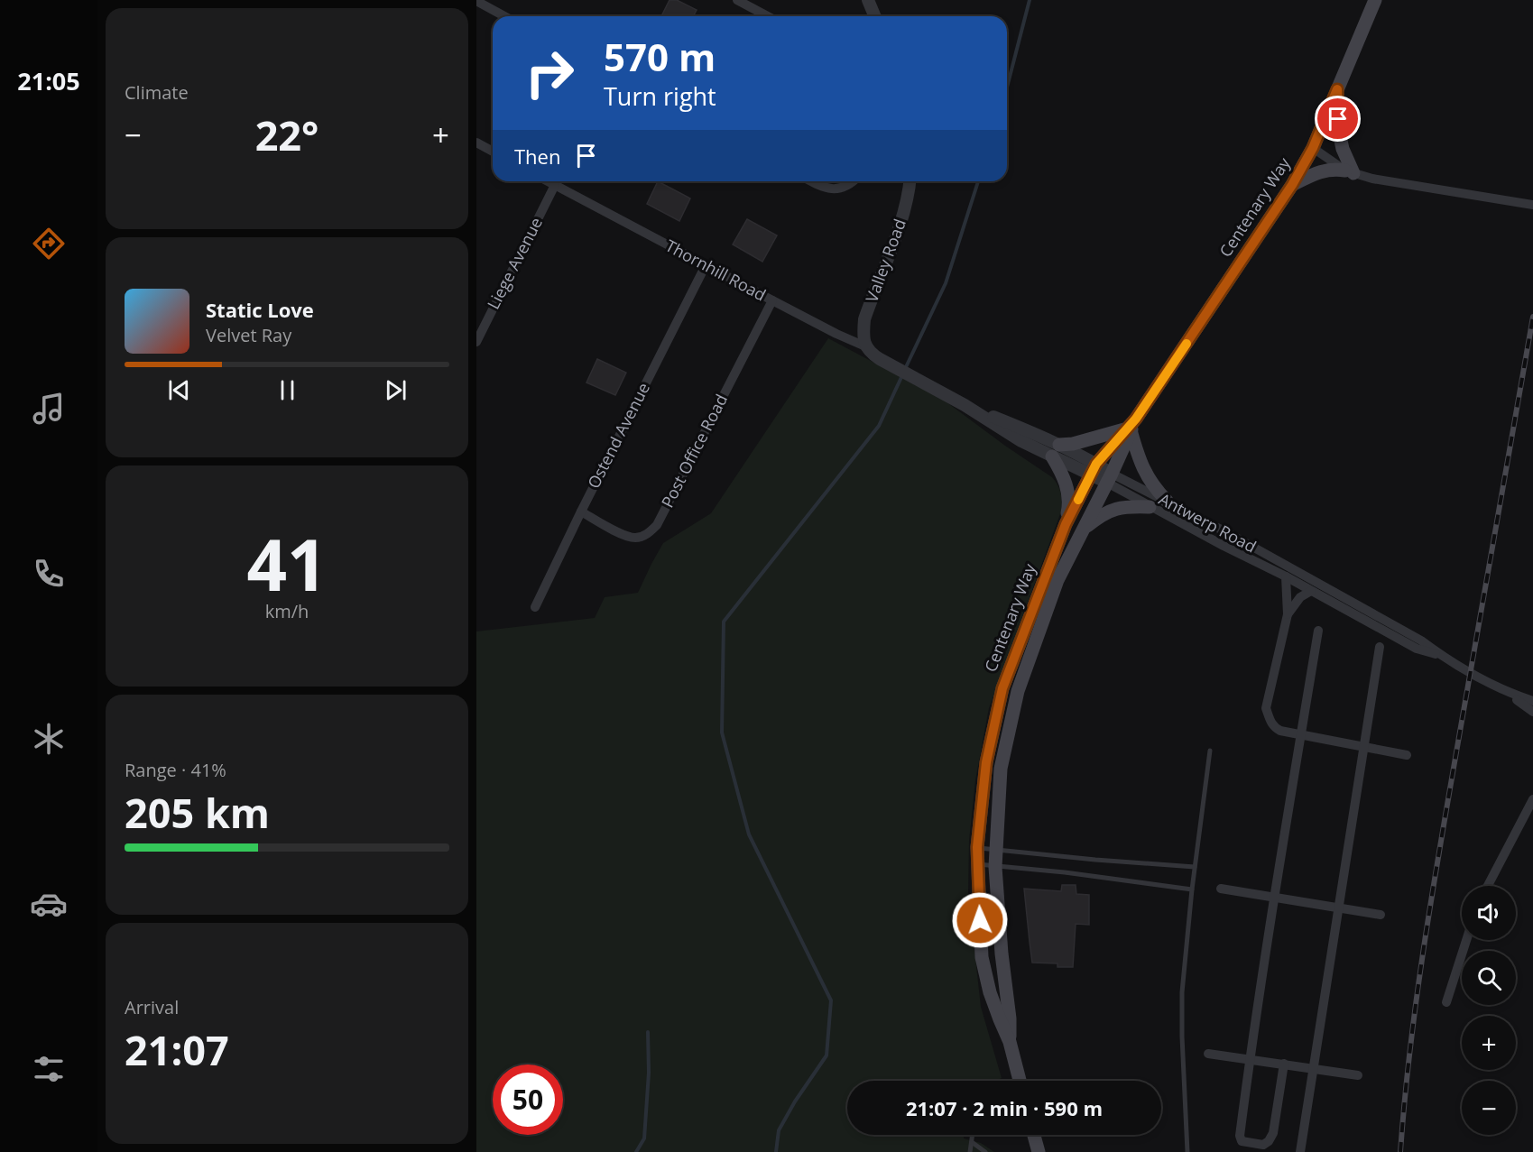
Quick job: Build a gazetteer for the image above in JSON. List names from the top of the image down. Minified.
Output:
{"streets":{"main road":["Centenary Way"],"street":["Valley Road","Liege Avenue","Thornhill Road","Ostend Avenue","Post Office Road","Antwerp Road"]},"crossings":[["Centenary Way","Antwerp Road"],["Valley Road","Thornhill Road"],["Liege Avenue","Thornhill Road"],["Thornhill Road","Ostend Avenue"],["Thornhill Road","Post Office Road"],["Thornhill Road","Antwerp Road"],["Ostend Avenue","Post Office Road"]],"page":{"tabs":"21:05","tile":["Climate",["41","km/h"],["Range · 41%","205 km"],["Arrival","21:07"]],"turn":["570 m","Turn right"],"heat":["−","22°","+"],"then":"Then","song":["Static Love","Velvet Ray"],"map_buttons":["+","−"],"limit":"50","trip":"21:07 · 2 min · 590 m"}}
